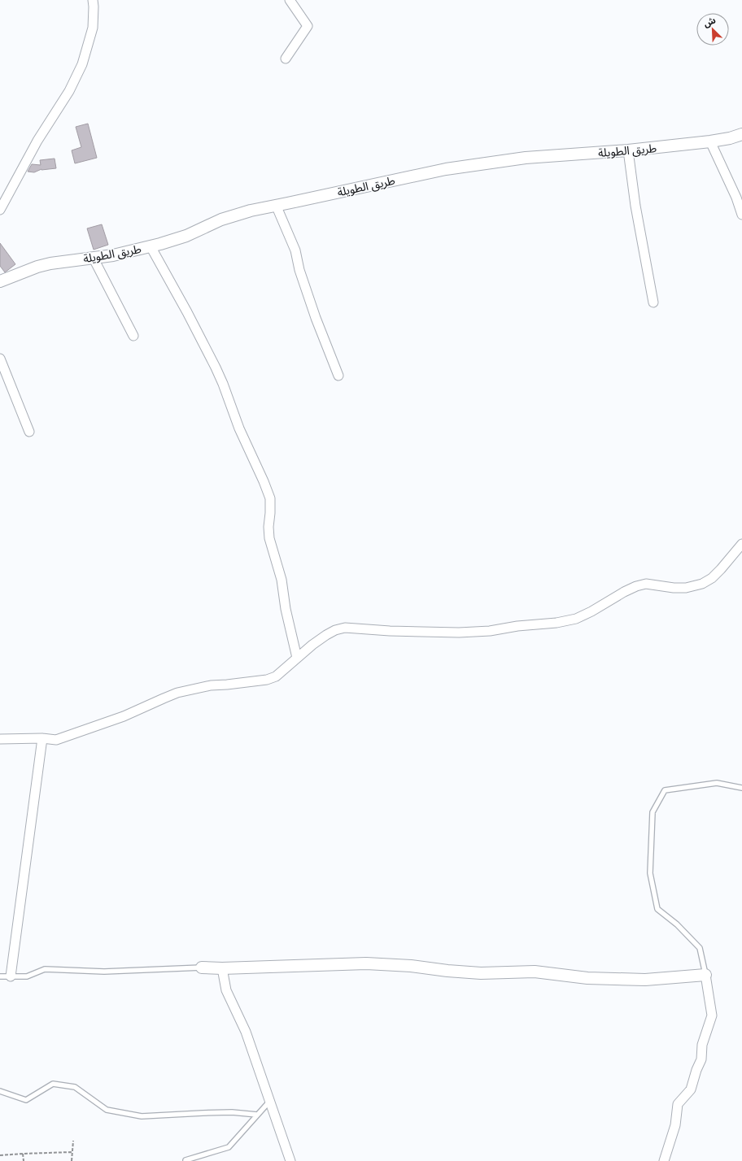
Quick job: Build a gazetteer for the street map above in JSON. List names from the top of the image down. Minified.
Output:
{"streets":{"street":["طريق الطويلة"]},"north":"top left"}
